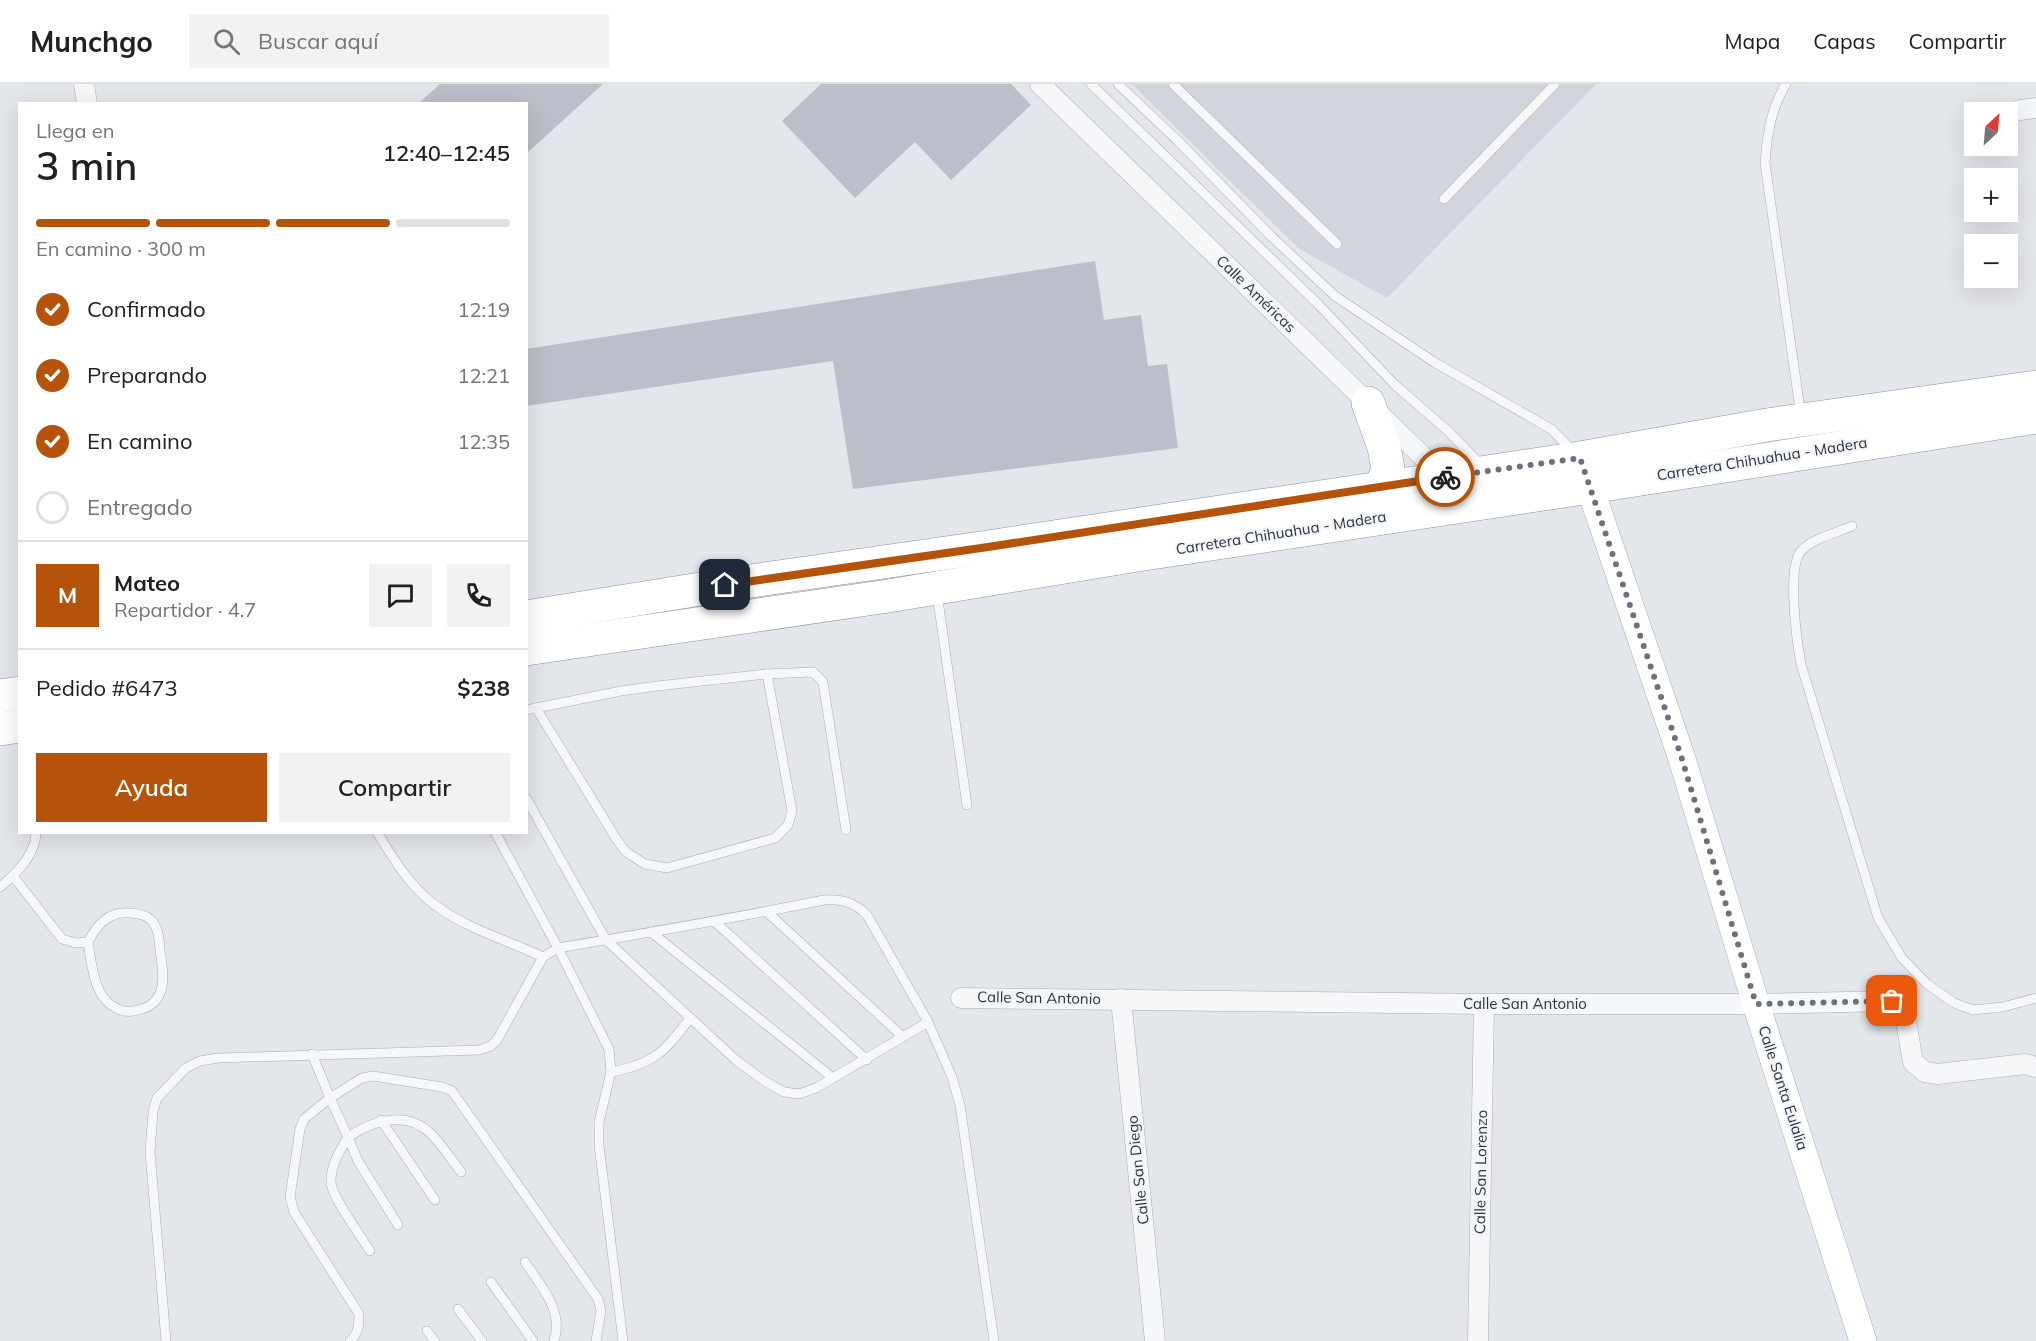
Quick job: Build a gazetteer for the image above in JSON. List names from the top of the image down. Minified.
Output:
{"streets":{"highway":["Carretera Chihuahua - Madera"],"street":["Calle Américas","Calle San Antonio","Calle Santa Eulalia","Calle San Diego","Calle San Lorenzo"]},"crossings":[["Calle Américas","Carretera Chihuahua - Madera"],["Carretera Chihuahua - Madera","Calle Santa Eulalia"],["Calle San Antonio","Calle Santa Eulalia"],["Calle San Antonio","Calle San Diego"],["Calle San Antonio","Calle San Lorenzo"]],"north":"top right","page":{"header":"Munchgo","search":"Buscar aquí","nav":["Mapa","Capas","Compartir"],"map_buttons":["+","−"],"heading":["3 min","Llega en","12:40–12:45"],"panel":["Mateo","Repartidor · 4.7","Pedido #6473","$238"],"bar":"En camino · 300 m","list":[["Confirmado","12:19"],["Preparando","12:21"],["En camino","12:35"],"Entregado"],"round":"M","buttons":["Ayuda","Compartir"]}}
